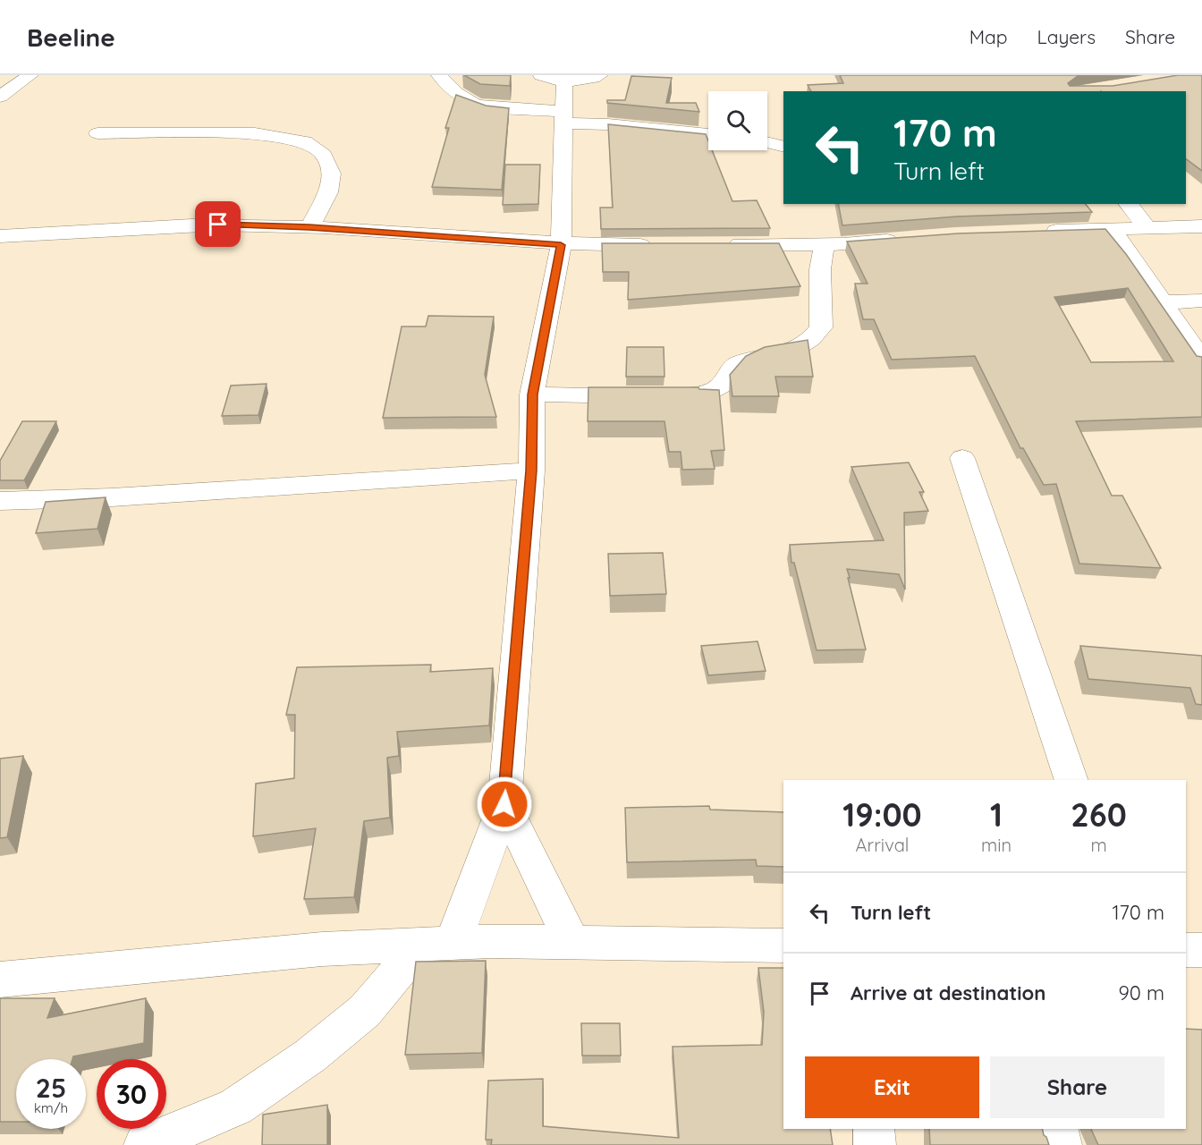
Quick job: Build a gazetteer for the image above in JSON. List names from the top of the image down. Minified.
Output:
{"page":{"header":"Beeline","nav":["Map","Layers","Share"],"turn":["170 m","Turn left"],"eta":["19:00","Arrival","1","min","260","m"],"list":[{"name":"Turn left","value":"170 m"},{"name":"Arrive at destination","value":"90 m"}],"buttons":["Exit","Share"],"speed":"25 km/h","limit":"30"}}
